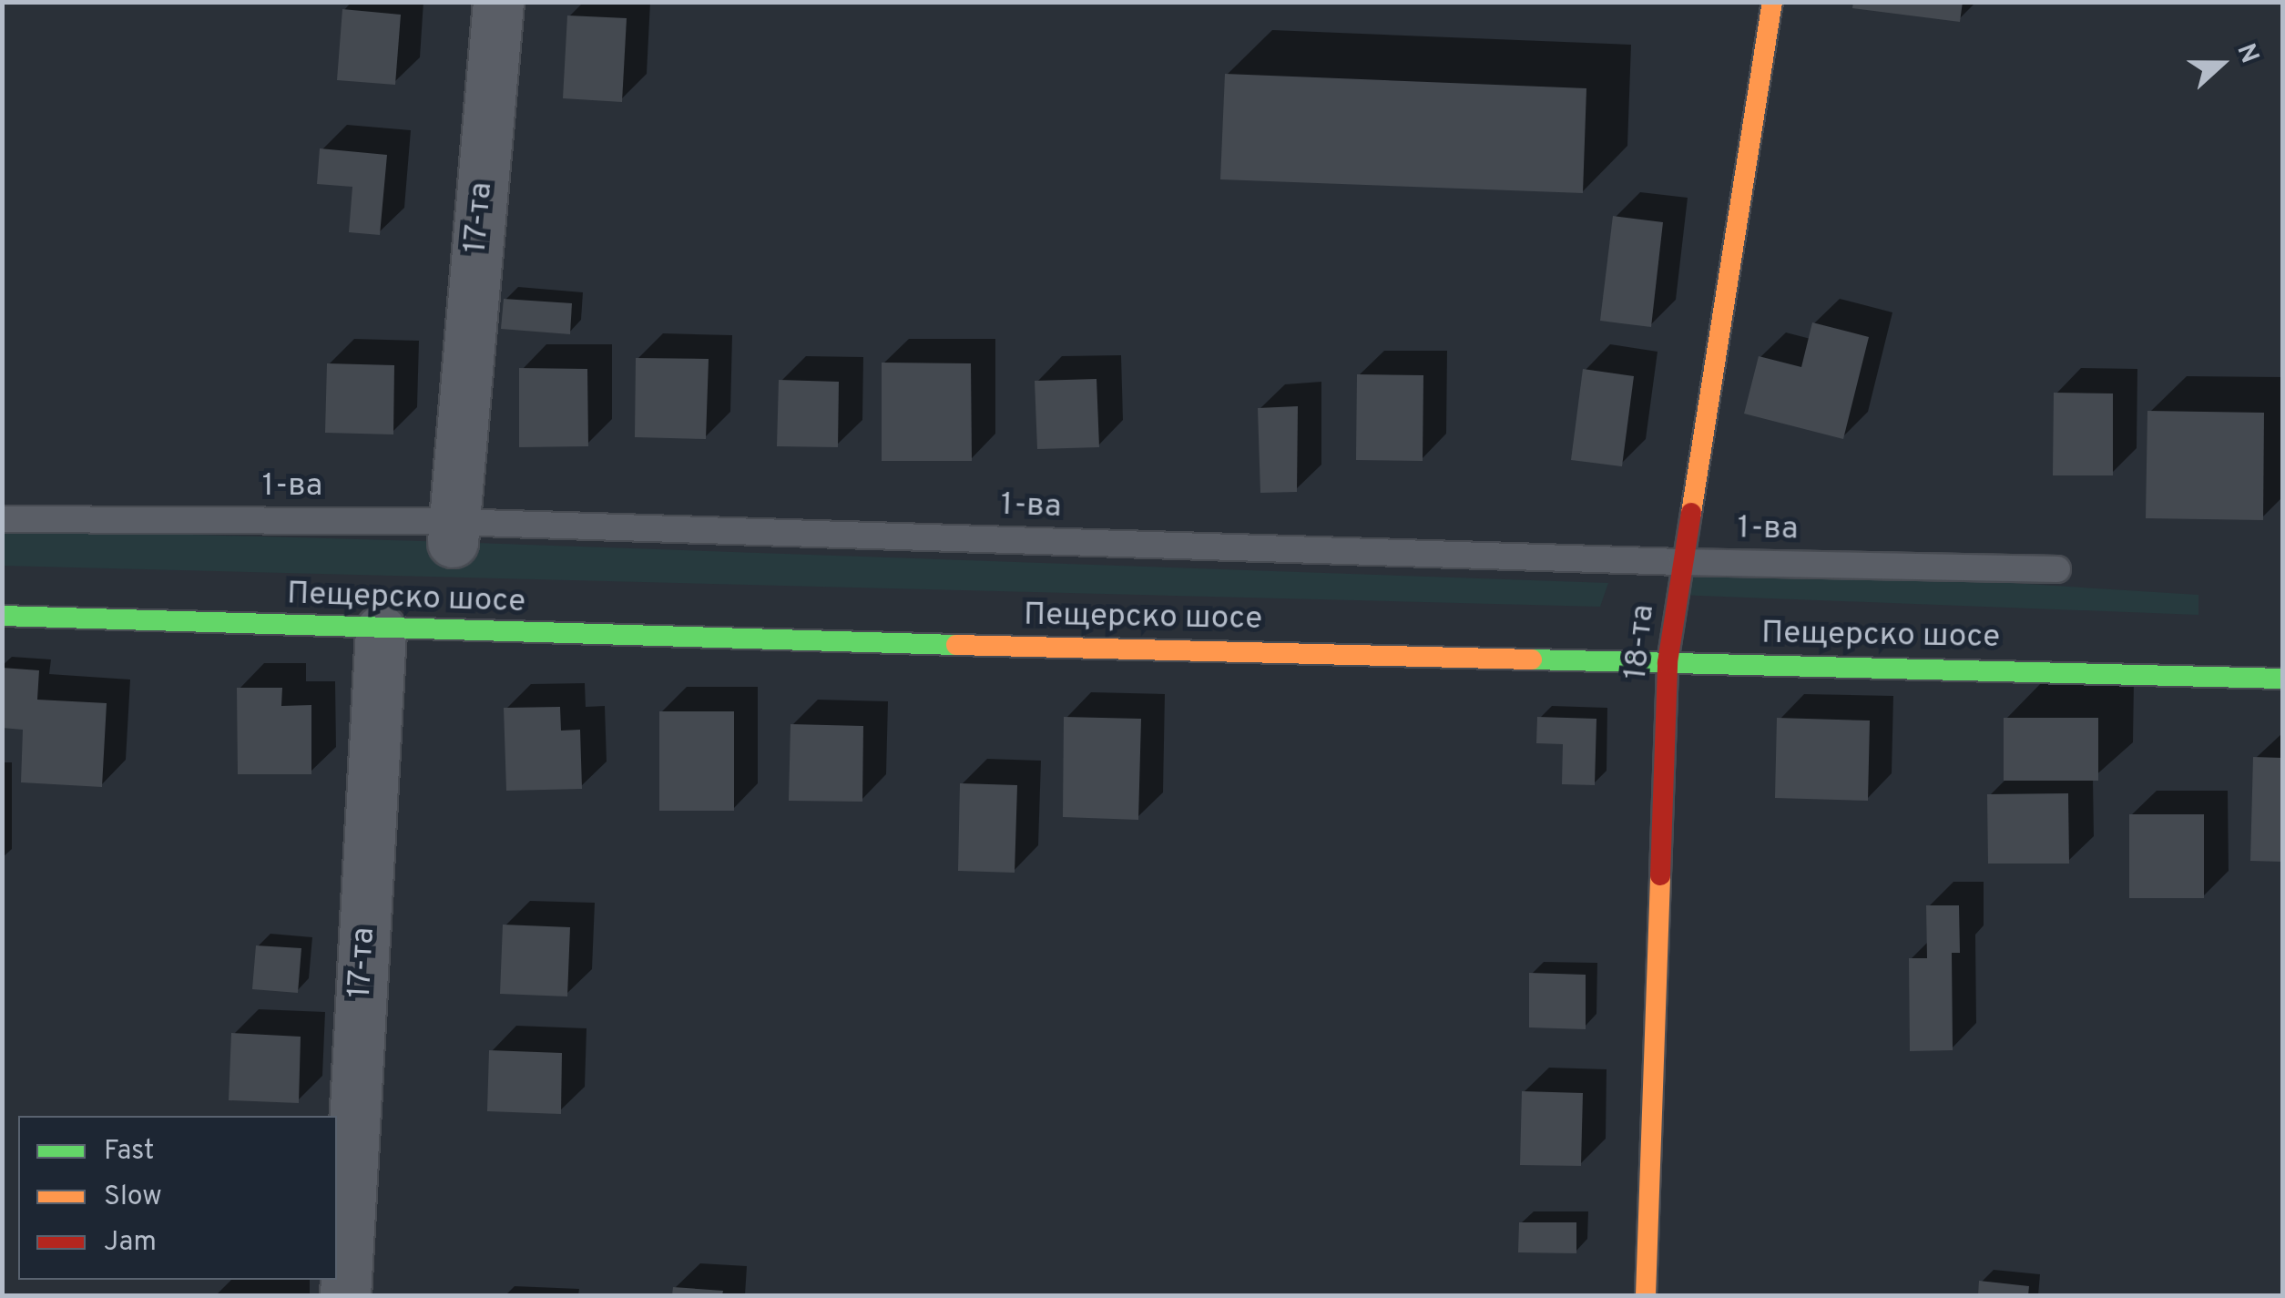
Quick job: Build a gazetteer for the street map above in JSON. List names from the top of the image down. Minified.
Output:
{"streets":{"main road":["Пещерско шосе","18-та"],"street":["17-та"],"lane":["1-ва"]},"crossings":[["17-та","1-ва"],["17-та","Пещерско шосе"],["1-ва","18-та"],["Пещерско шосе","18-та"]],"legend":["Fast","Slow","Jam"],"north":"right"}
